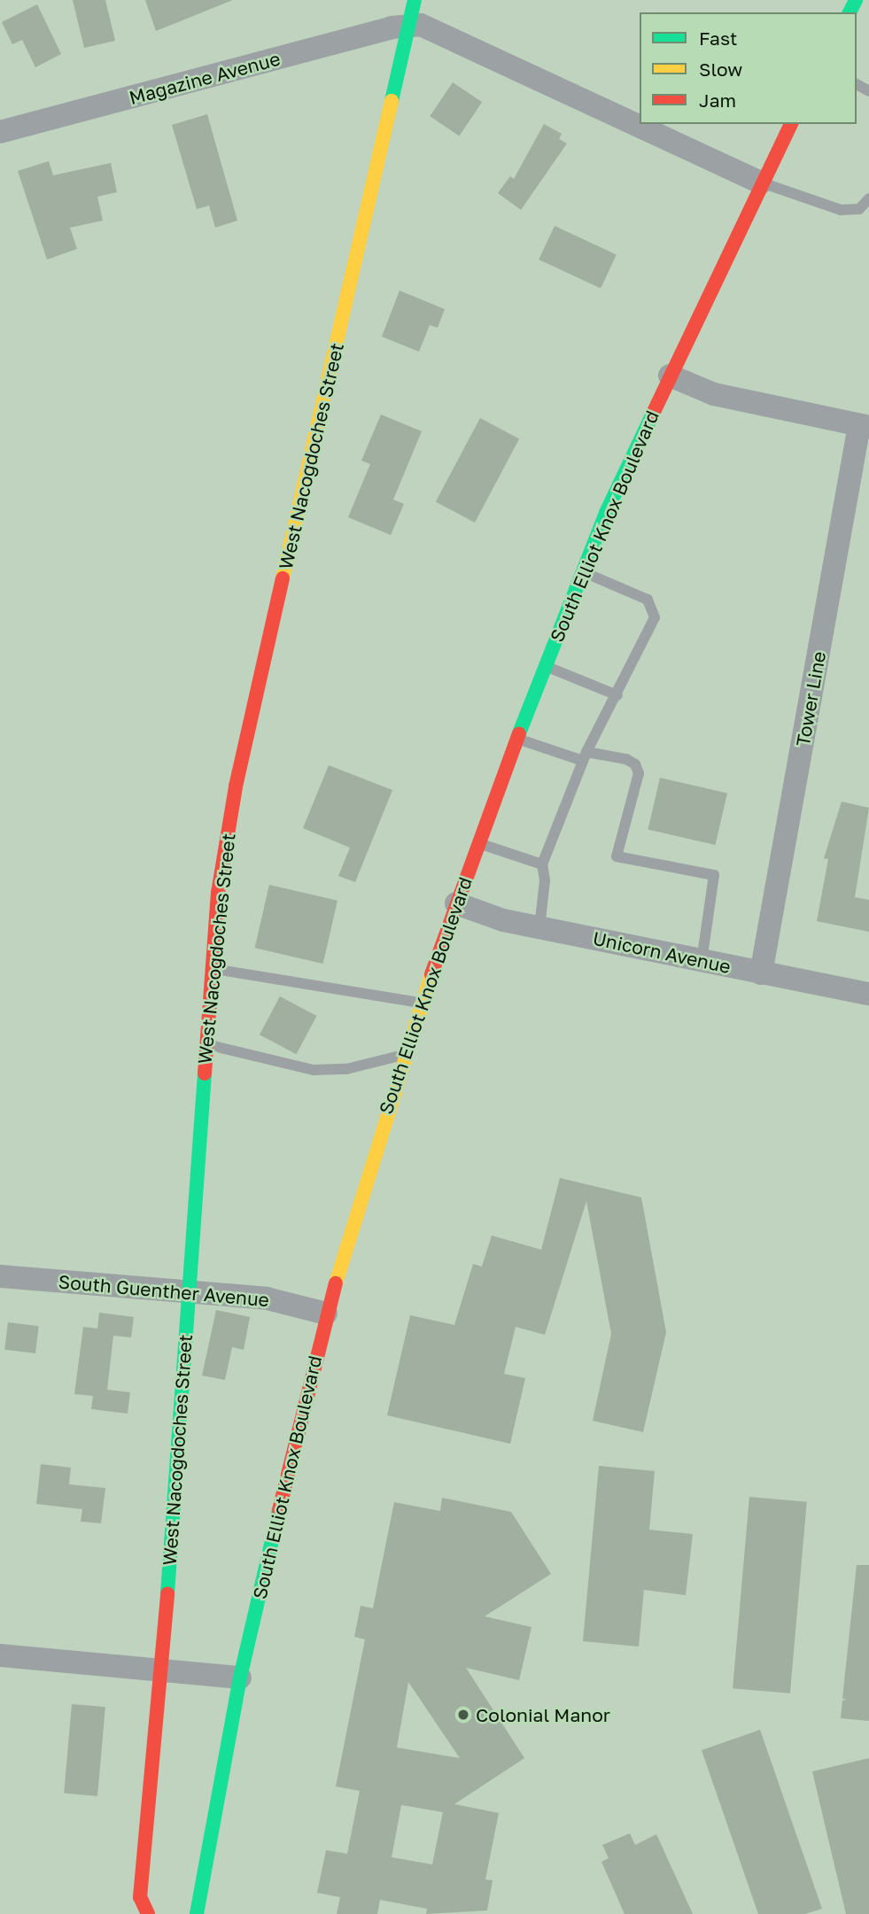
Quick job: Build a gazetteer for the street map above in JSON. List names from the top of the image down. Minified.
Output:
{"streets":{"street":["Magazine Avenue","West Nacogdoches Street","South Elliot Knox Boulevard","Tower Line","Unicorn Avenue","South Guenther Avenue"]},"crossings":[["Magazine Avenue","West Nacogdoches Street"],["West Nacogdoches Street","South Guenther Avenue"],["South Elliot Knox Boulevard","Unicorn Avenue"],["South Elliot Knox Boulevard","South Guenther Avenue"],["Tower Line","Unicorn Avenue"]],"places":["Colonial Manor"],"legend":["Fast","Slow","Jam"]}
